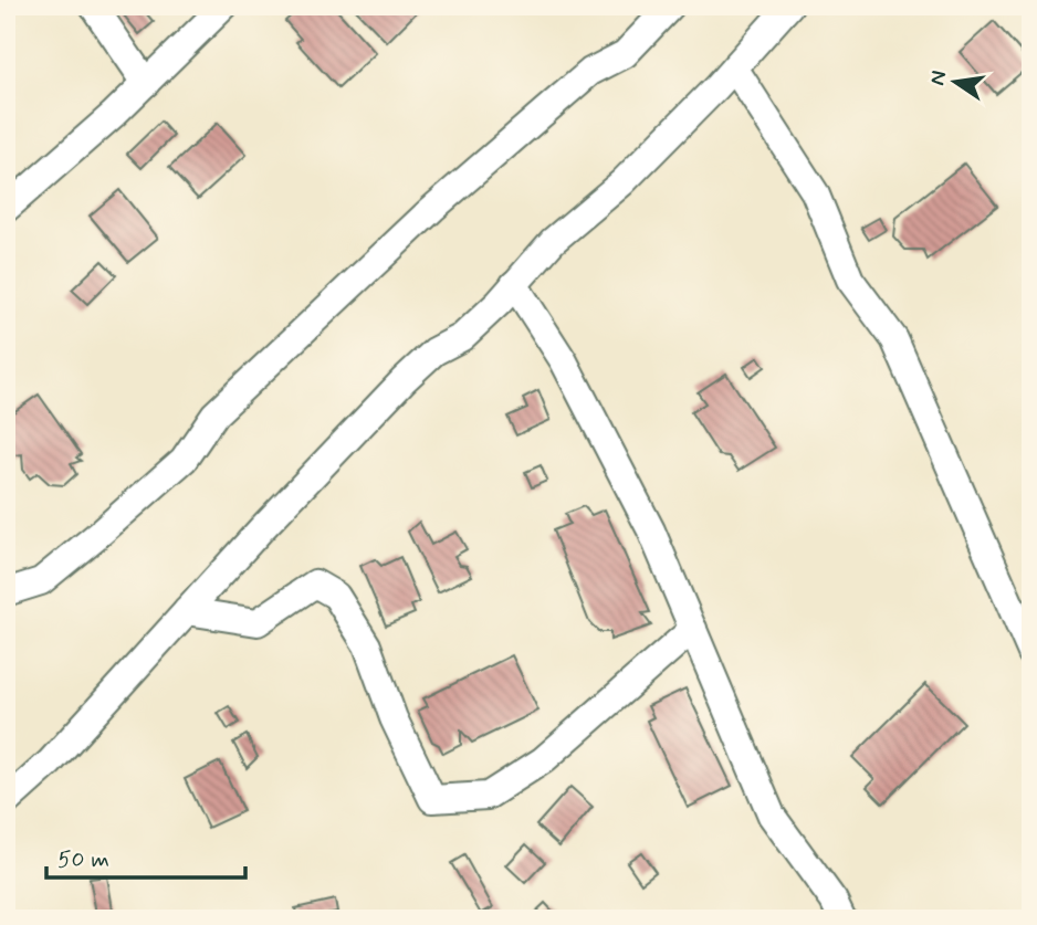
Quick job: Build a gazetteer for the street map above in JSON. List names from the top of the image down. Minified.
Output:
{"scale_bar":"50 m","north":"left"}
